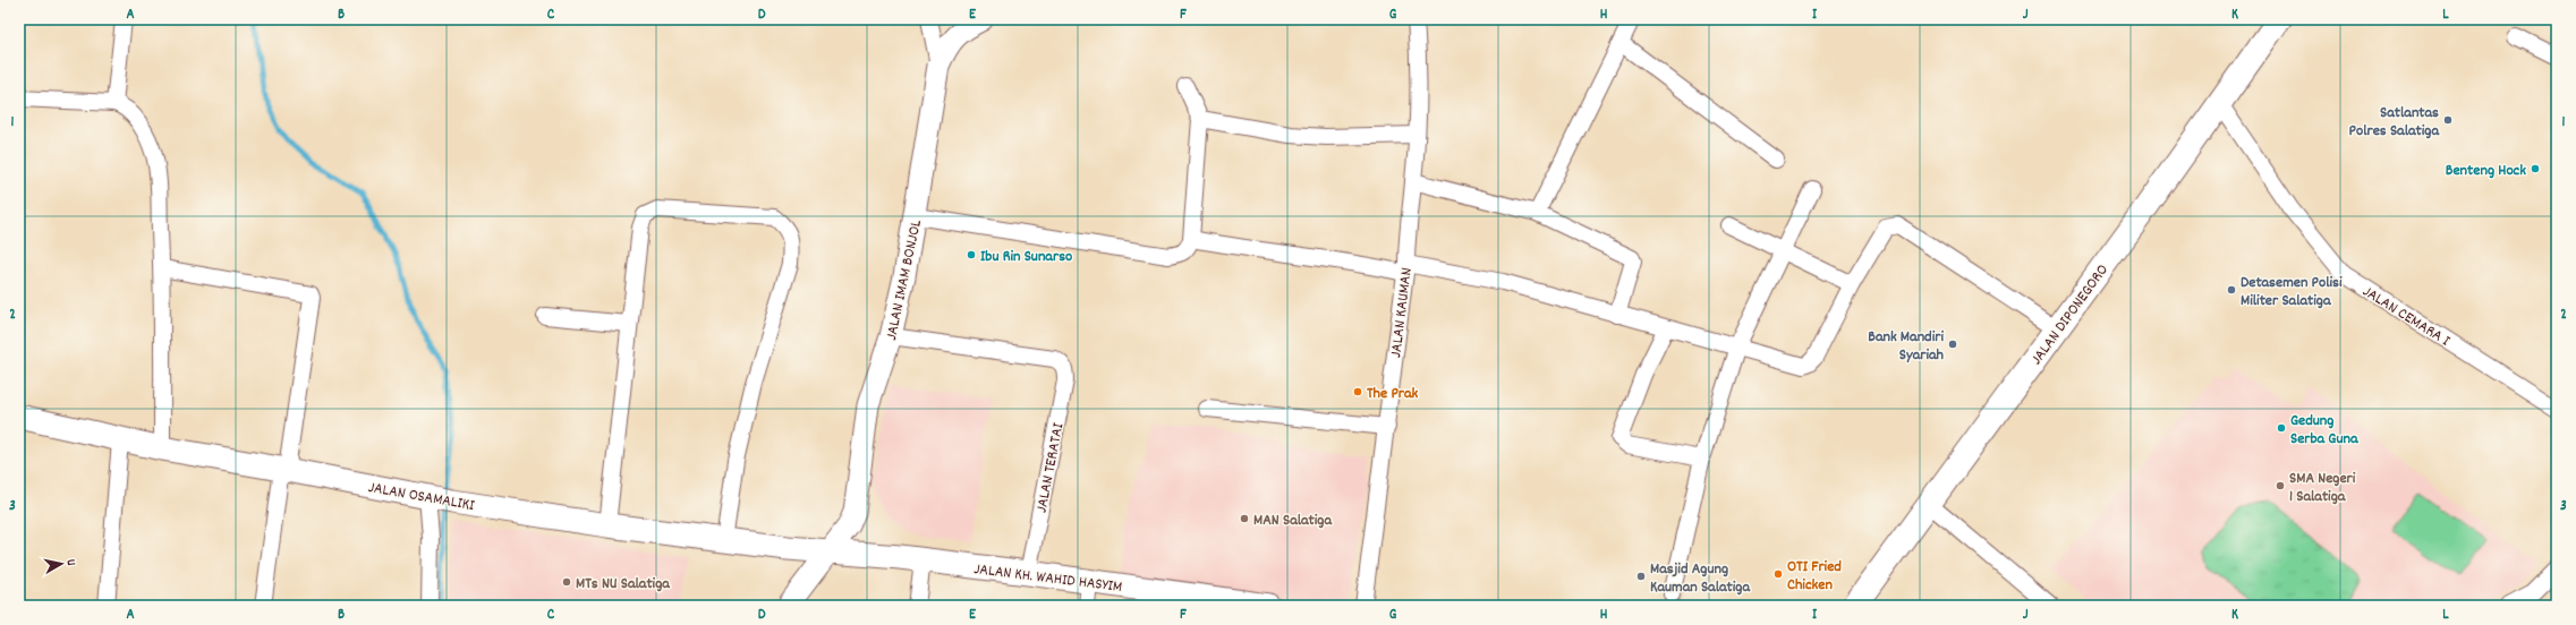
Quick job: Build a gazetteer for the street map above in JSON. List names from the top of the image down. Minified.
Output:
{"streets":{"main road":["JALAN IMAM BONJOL","JALAN DIPONEGORO","JALAN OSAMALIKI","JALAN KH. WAHID HASYIM"],"street":["JALAN KAUMAN","JALAN CEMARA I","JALAN TERATAI"]},"crossings":[["JALAN IMAM BONJOL","JALAN TERATAI"],["JALAN IMAM BONJOL","JALAN OSAMALIKI"],["JALAN IMAM BONJOL","JALAN KH. WAHID HASYIM"],["JALAN DIPONEGORO","JALAN CEMARA I"],["JALAN TERATAI","JALAN KH. WAHID HASYIM"],["JALAN OSAMALIKI","JALAN KH. WAHID HASYIM"]],"places":["Satlantas Polres Salatiga","Benteng Hock","Ibu Rin Sunarso","Detasemen Polisi Militer Salatiga","Bank Mandiri Syariah","The Prak","Gedung Serba Guna","SMA Negeri 1 Salatiga","MAN Salatiga","OTI Fried Chicken","Masjid Agung Kauman Salatiga","MTs NU Salatiga"],"north":"right","grid":{"columns":["A","B","C","D","E","F","G","H","I","J","K","L"],"rows":["1","2","3"]}}
